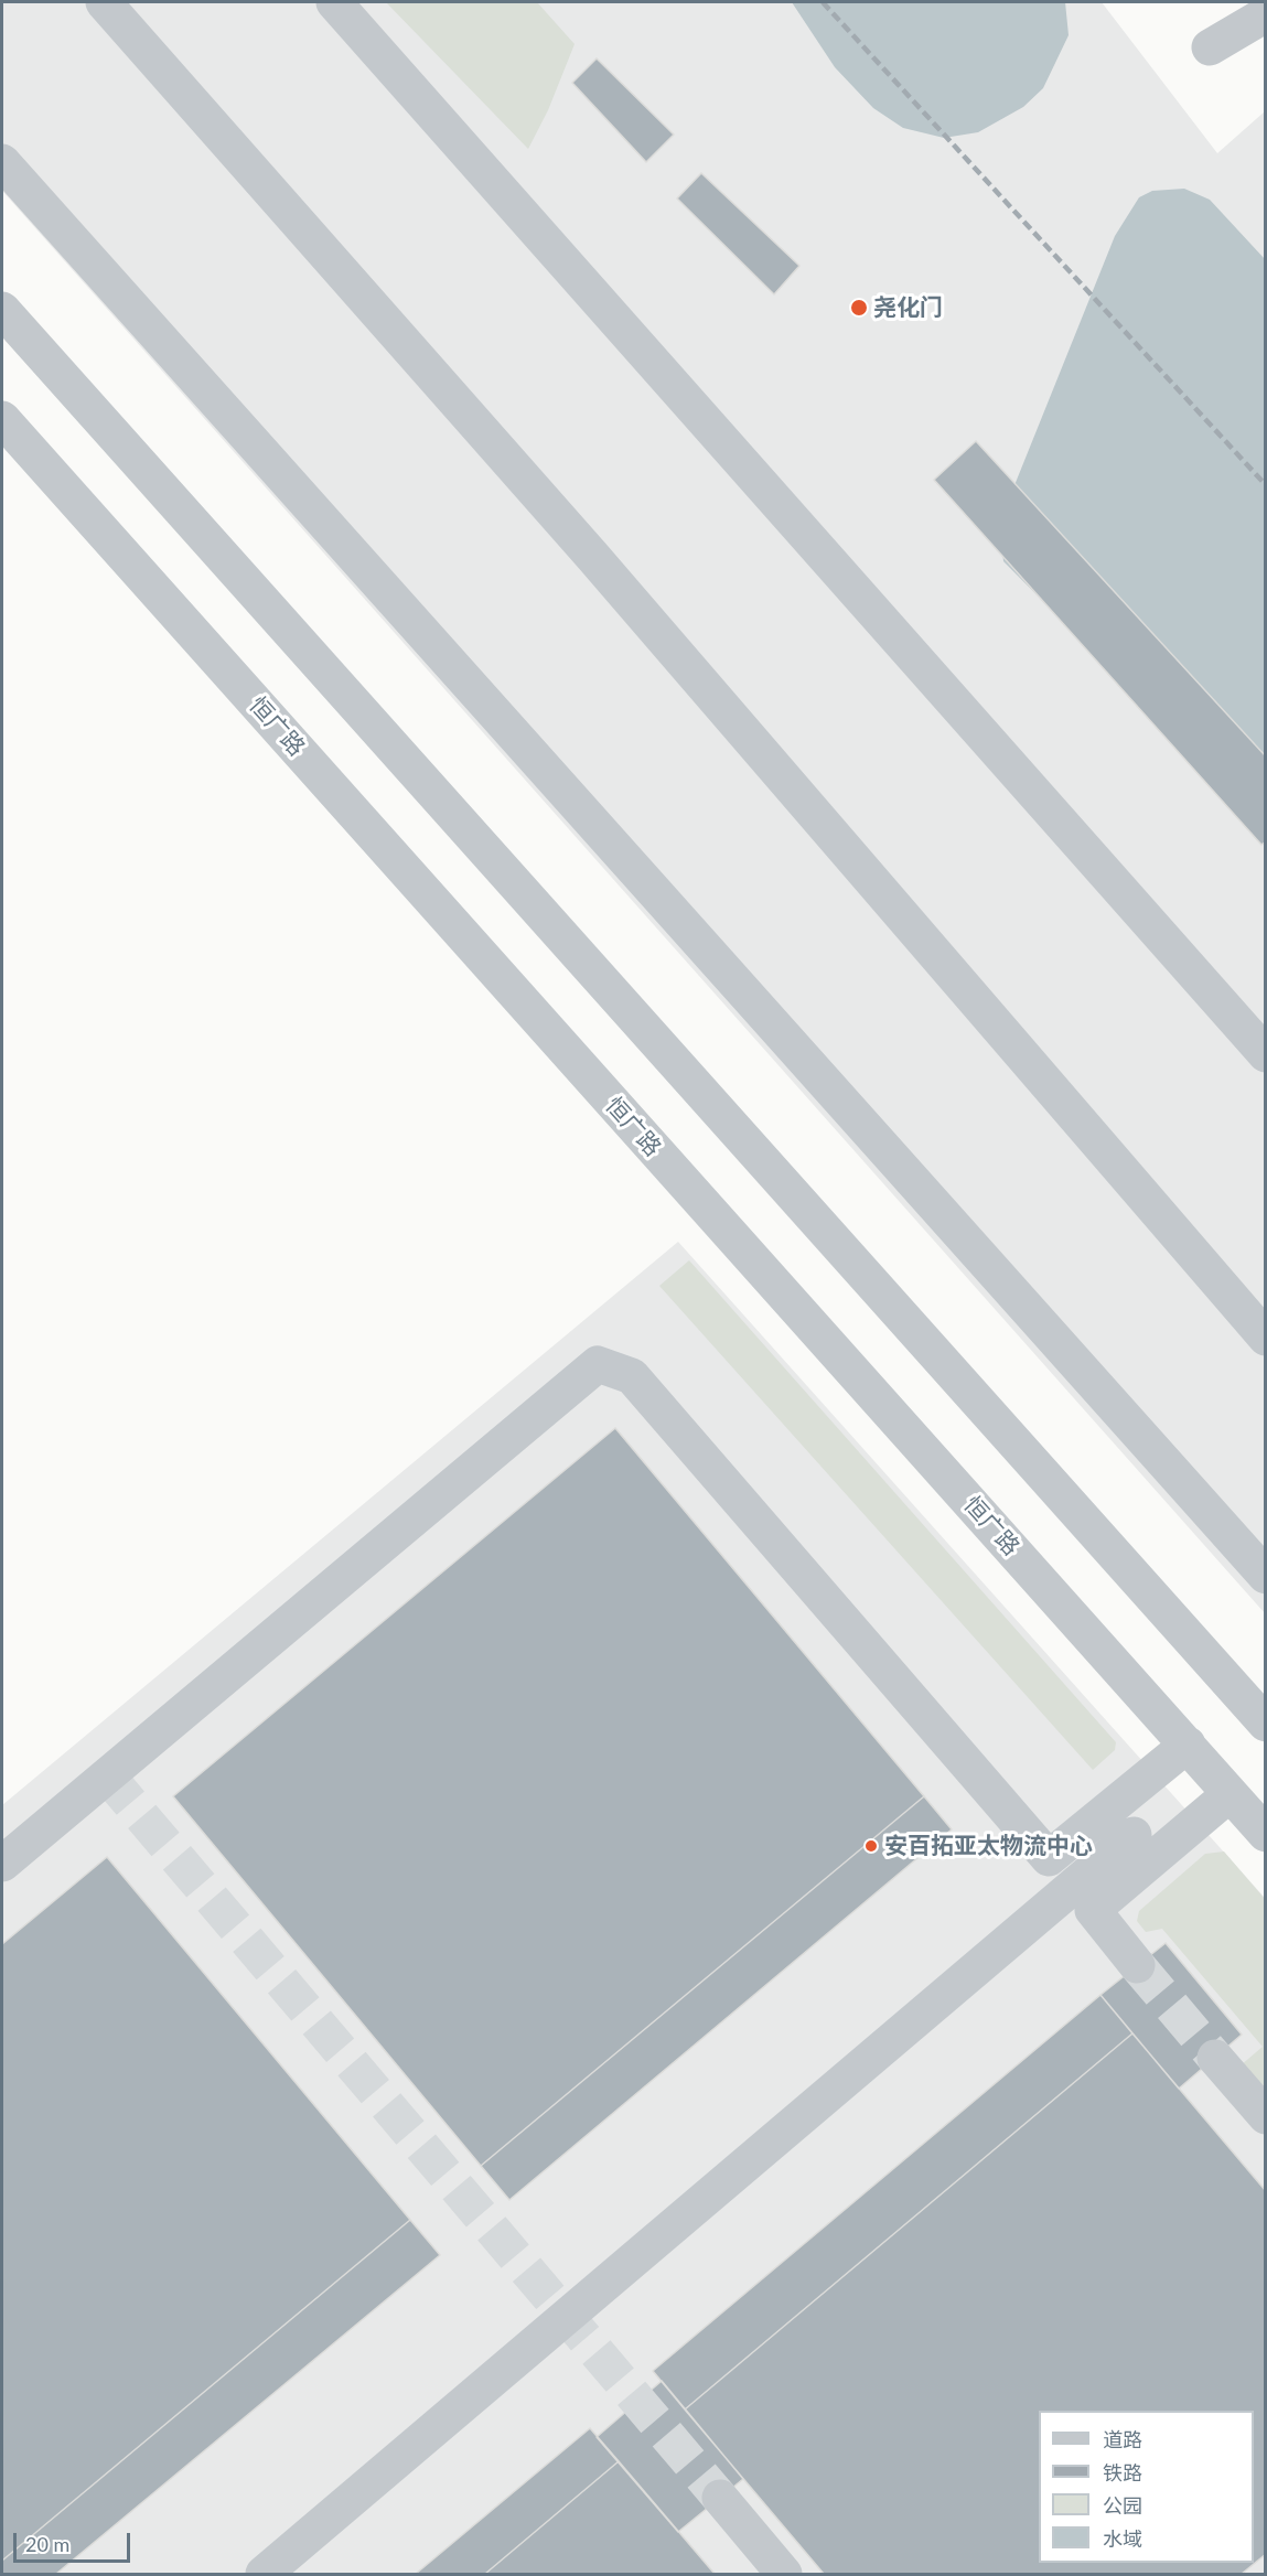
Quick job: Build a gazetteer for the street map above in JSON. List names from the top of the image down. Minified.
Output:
{"streets":{"street":["恒广路"]},"places":["尧化门","安百拓亚太物流中心"],"legend":["道路","铁路","公园","水域"],"scale_bar":"20 m"}
